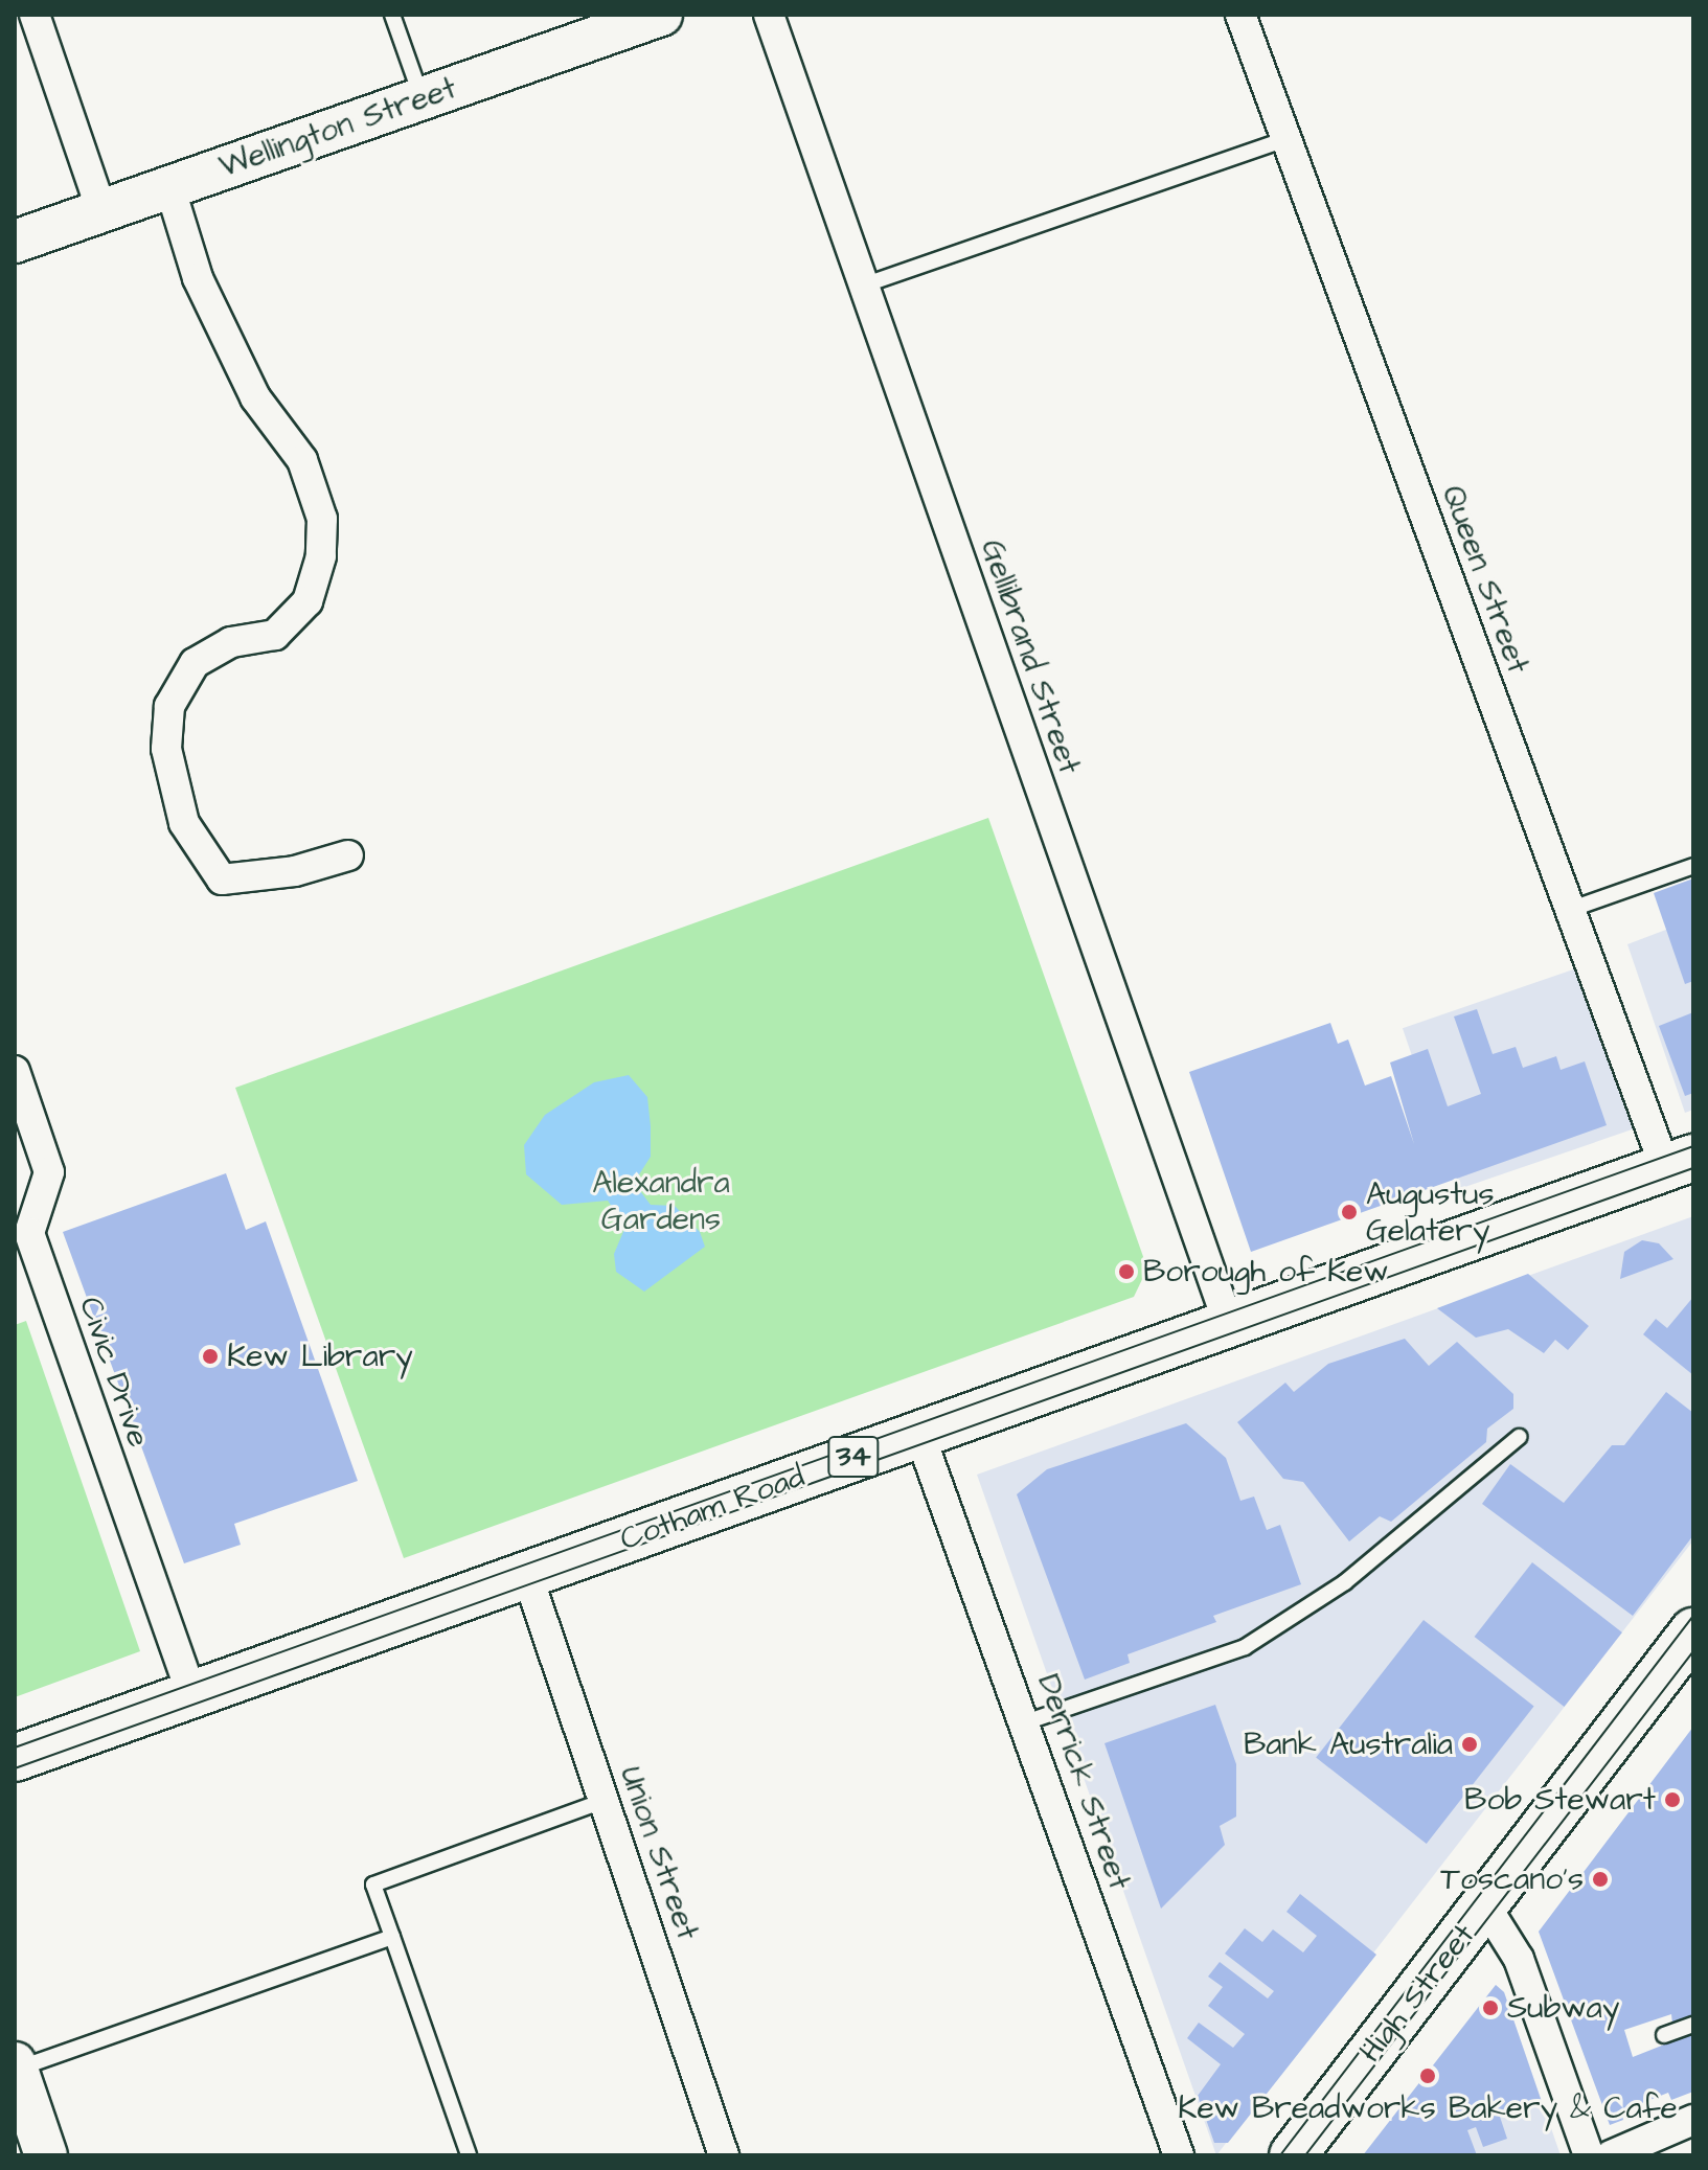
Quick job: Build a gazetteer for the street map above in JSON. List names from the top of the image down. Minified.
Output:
{"streets":{"main road":["34","Cotham Road","High Street"],"street":["Wellington Street","Queen Street","Gellibrand Street","Civic Drive","Derrick Street","Union Street"]},"crossings":[["Queen Street","Cotham Road"],["Gellibrand Street","Cotham Road"],["Civic Drive","Cotham Road"],["Cotham Road","Derrick Street"],["Cotham Road","Union Street"]],"parks":["Alexandra Gardens"],"places":["Augustus Gelatery","Borough of Kew","Kew Library","Bank Australia","Bob Stewart","Toscano's","Subway","Kew Breadworks Bakery & Cafe"]}
